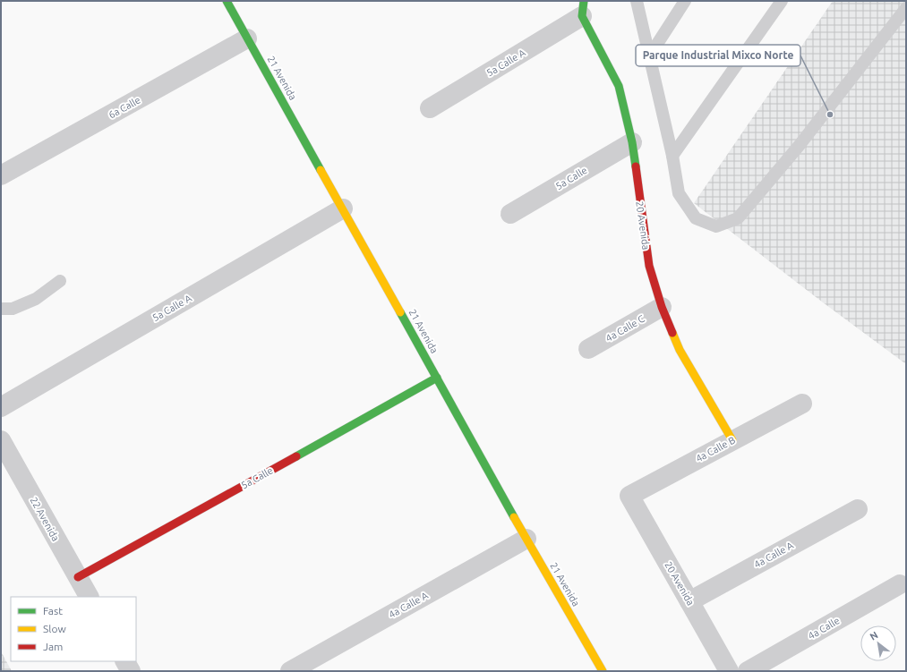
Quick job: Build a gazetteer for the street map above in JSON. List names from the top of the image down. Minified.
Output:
{"streets":{"street":["5a Calle A","21 Avenida","6a Calle","5a Calle","20 Avenida","4a Calle C","4a Calle B","22 Avenida","4a Calle A","4a Calle"]},"crossings":[["5a Calle A","21 Avenida"],["5a Calle A","20 Avenida"],["21 Avenida","6a Calle"],["21 Avenida","5a Calle"],["21 Avenida","4a Calle A"],["5a Calle","20 Avenida"],["5a Calle","22 Avenida"],["20 Avenida","4a Calle C"],["20 Avenida","4a Calle B"],["20 Avenida","4a Calle A"]],"places":["Parque Industrial Mixco Norte"],"legend":["Fast","Slow","Jam"],"north":"top left"}
